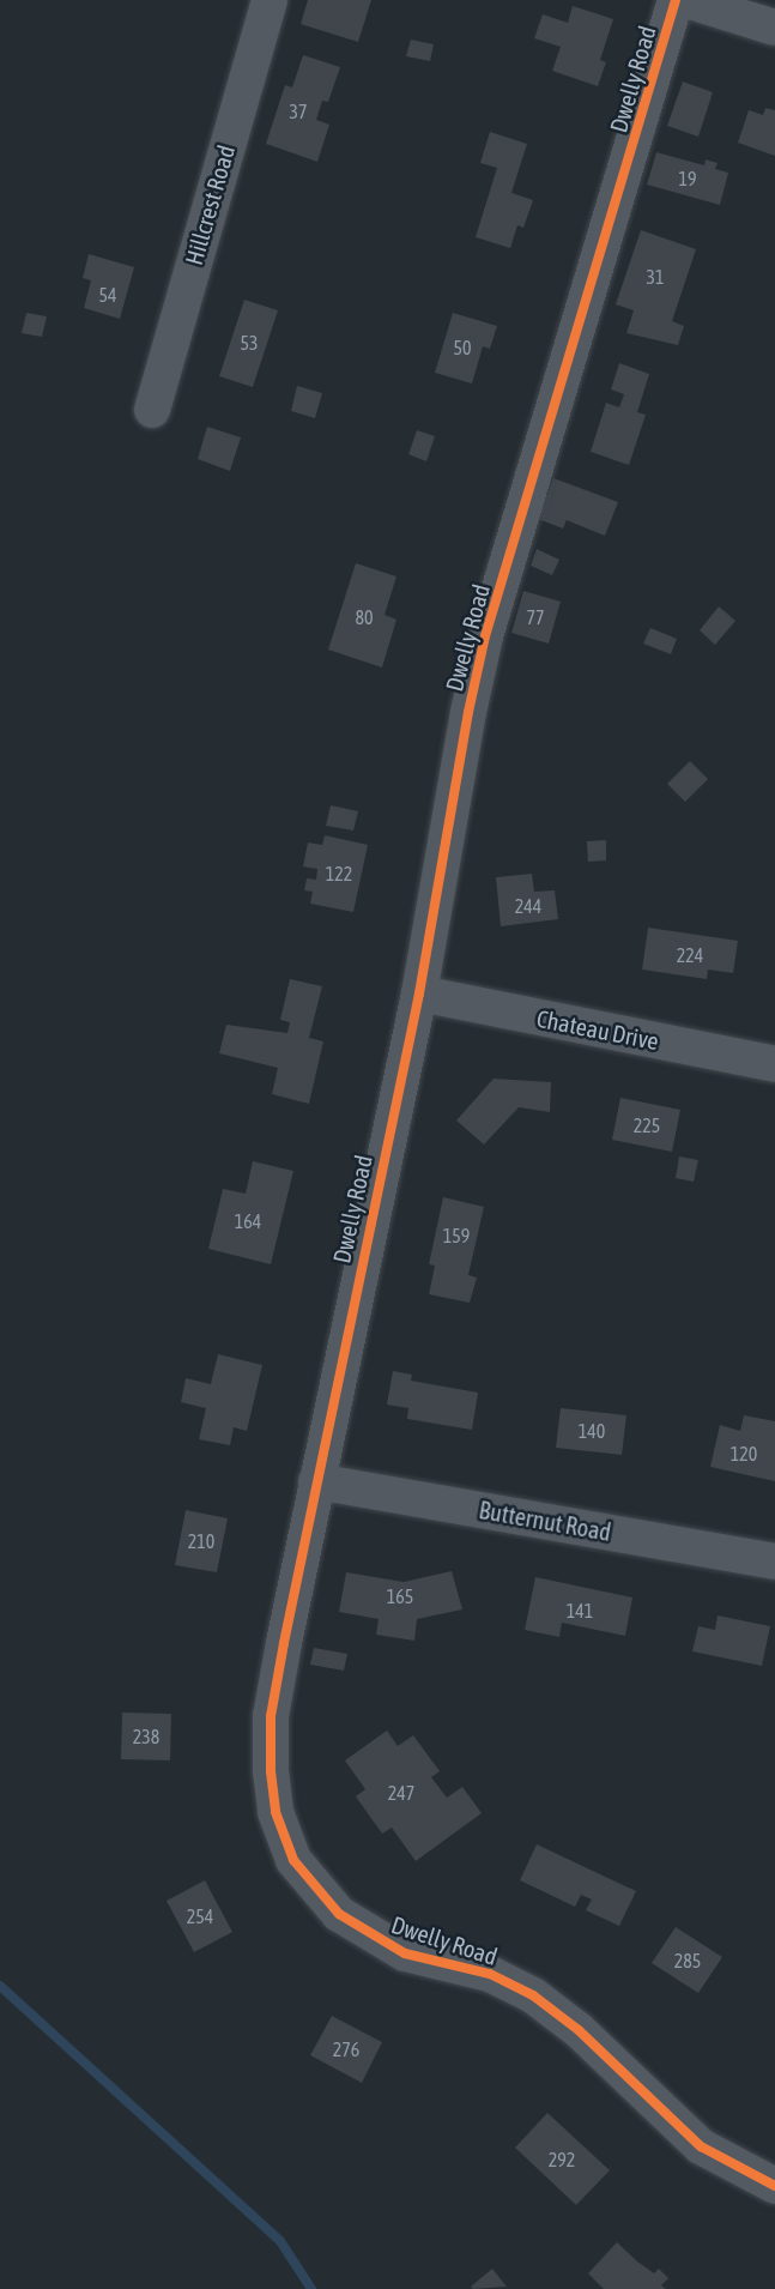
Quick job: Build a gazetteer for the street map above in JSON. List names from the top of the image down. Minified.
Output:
{"streets":{"street":["Dwelly Road","Hillcrest Road","Chateau Drive","Butternut Road"]},"crossings":[["Dwelly Road","Chateau Drive"],["Dwelly Road","Butternut Road"]],"house_numbers":["37","19","31","54","53","50","80","77","122","244","224","225","164","159","140","120","210","165","141","238","247","254","285","276","292"]}
